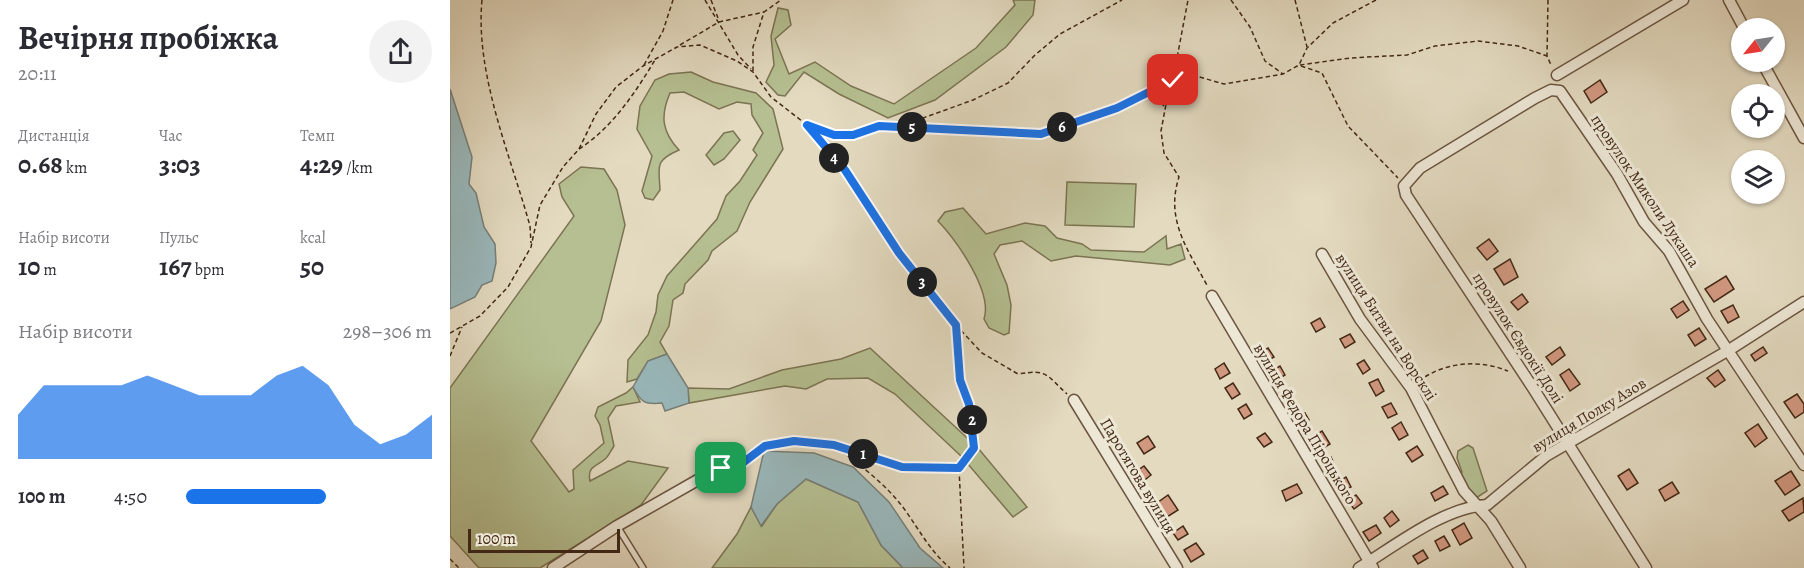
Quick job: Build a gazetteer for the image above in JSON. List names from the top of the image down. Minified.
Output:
{"streets":{"street":["провулок Миколи Лукаша","вулиця Битви на Ворсклі","провулок Євдокії Долі","вулиця Полку Азов","вулиця Федора Піроцького","Паротягова вулиця"]},"crossings":[["провулок Миколи Лукаша","провулок Євдокії Долі"],["провулок Миколи Лукаша","вулиця Полку Азов"],["вулиця Битви на Ворсклі","вулиця Полку Азов"],["провулок Євдокії Долі","вулиця Полку Азов"],["вулиця Полку Азов","вулиця Федора Піроцького"]],"scale_bar":"100 m","north":"bottom left","page":{"heading":["Вечірня пробіжка","20:11"],"stats":[["Дистанція","0.68 km"],["Час","3:03"],["Темп","4:29 /km"],["Набір висоти","10 m"],["Пульс","167 bpm"],["kcal","50"]],"pins":["5","6","4","3","2","1"],"chart":["Набір висоти","298–306 m"],"list":[{"name":"100 m","note":"4:50"}],"scale":"100 m"}}
